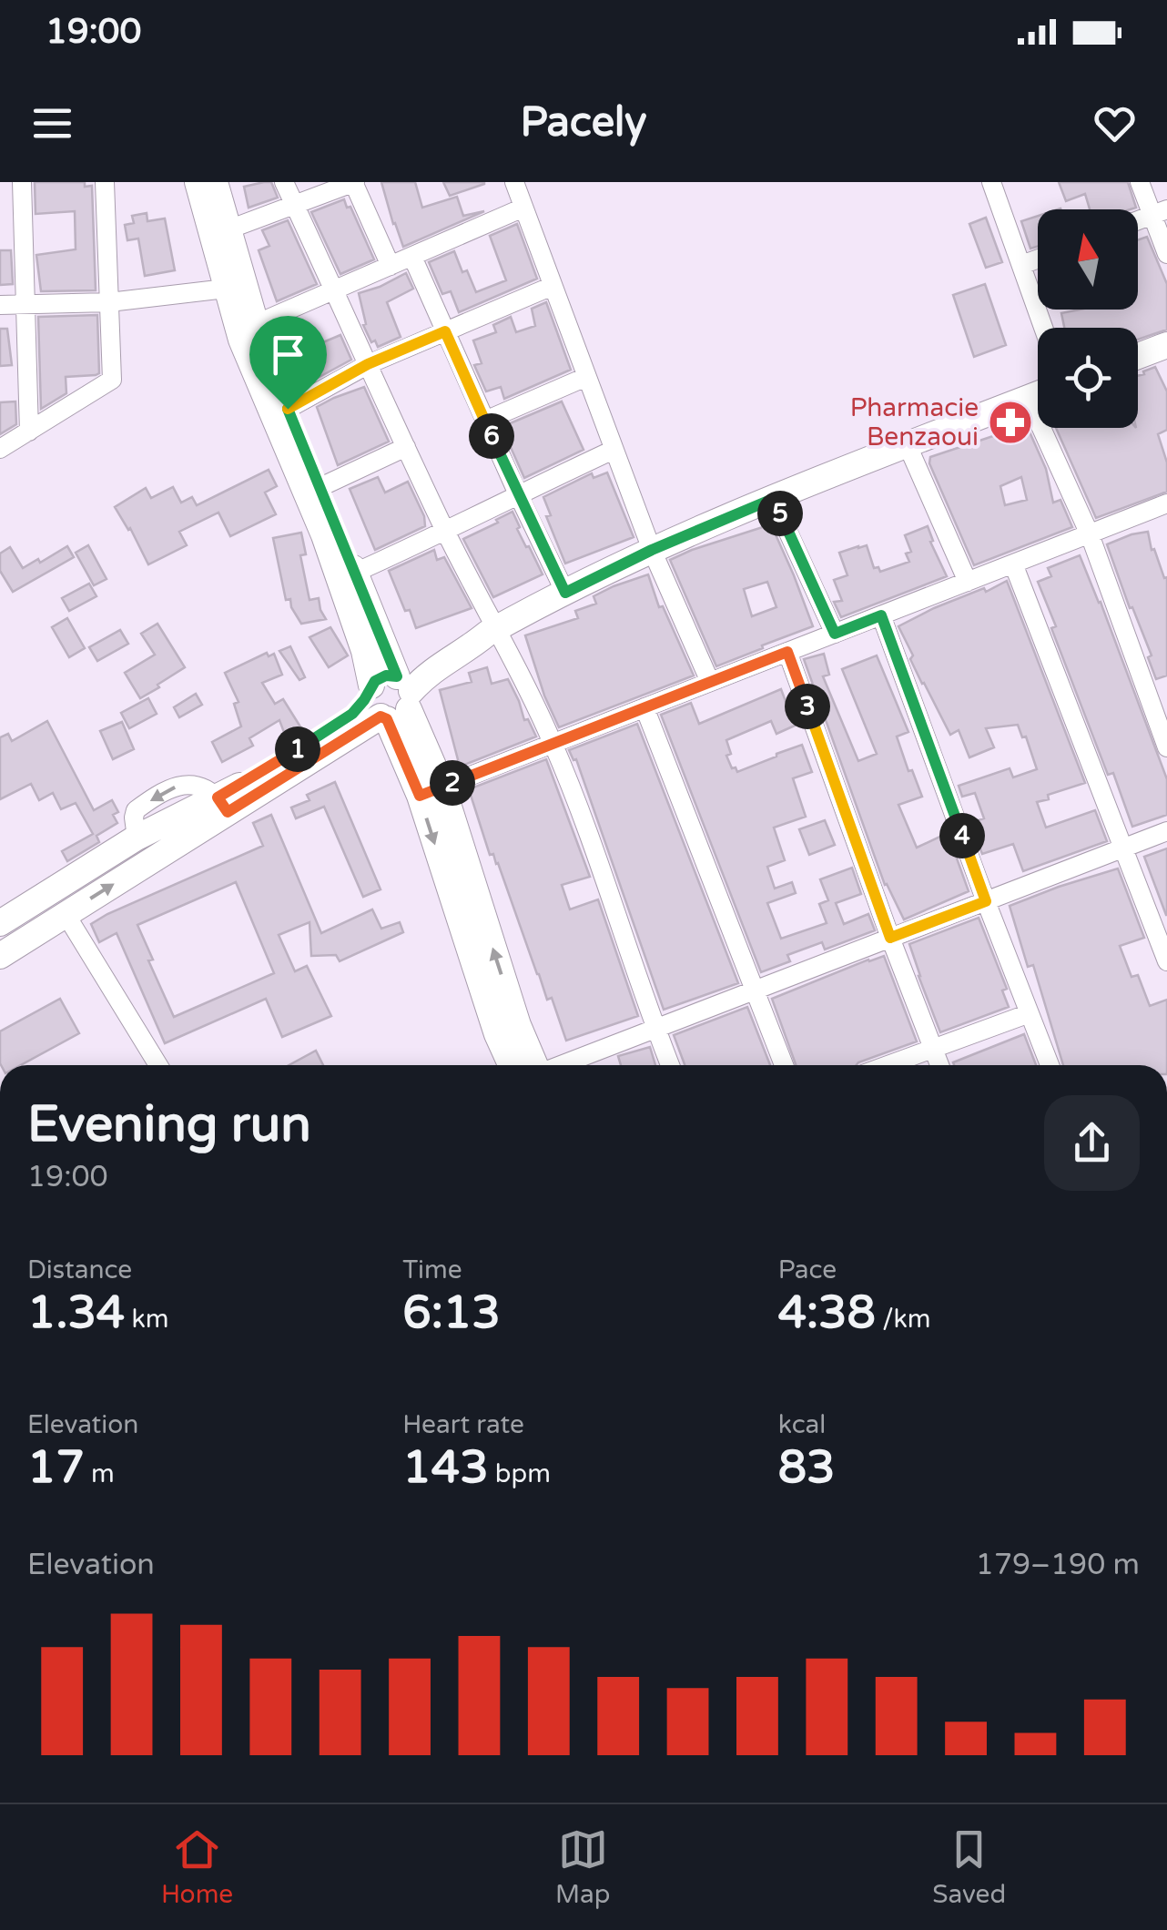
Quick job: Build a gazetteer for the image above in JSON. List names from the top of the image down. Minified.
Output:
{"places":{"pharmacy":["Pharmacie Benzaoui"]},"north":"top","page":{"status":"19:00","header":"Pacely","pins":["6","5","3","1","2","4"],"heading":["Evening run","19:00"],"stats":[["Distance","1.34 km"],["Time","6:13"],["Pace","4:38 /km"],["Elevation","17 m"],["Heart rate","143 bpm"],["kcal","83"]],"chart":["Elevation","179–190 m"],"tabs":["Home","Map","Saved"]}}
